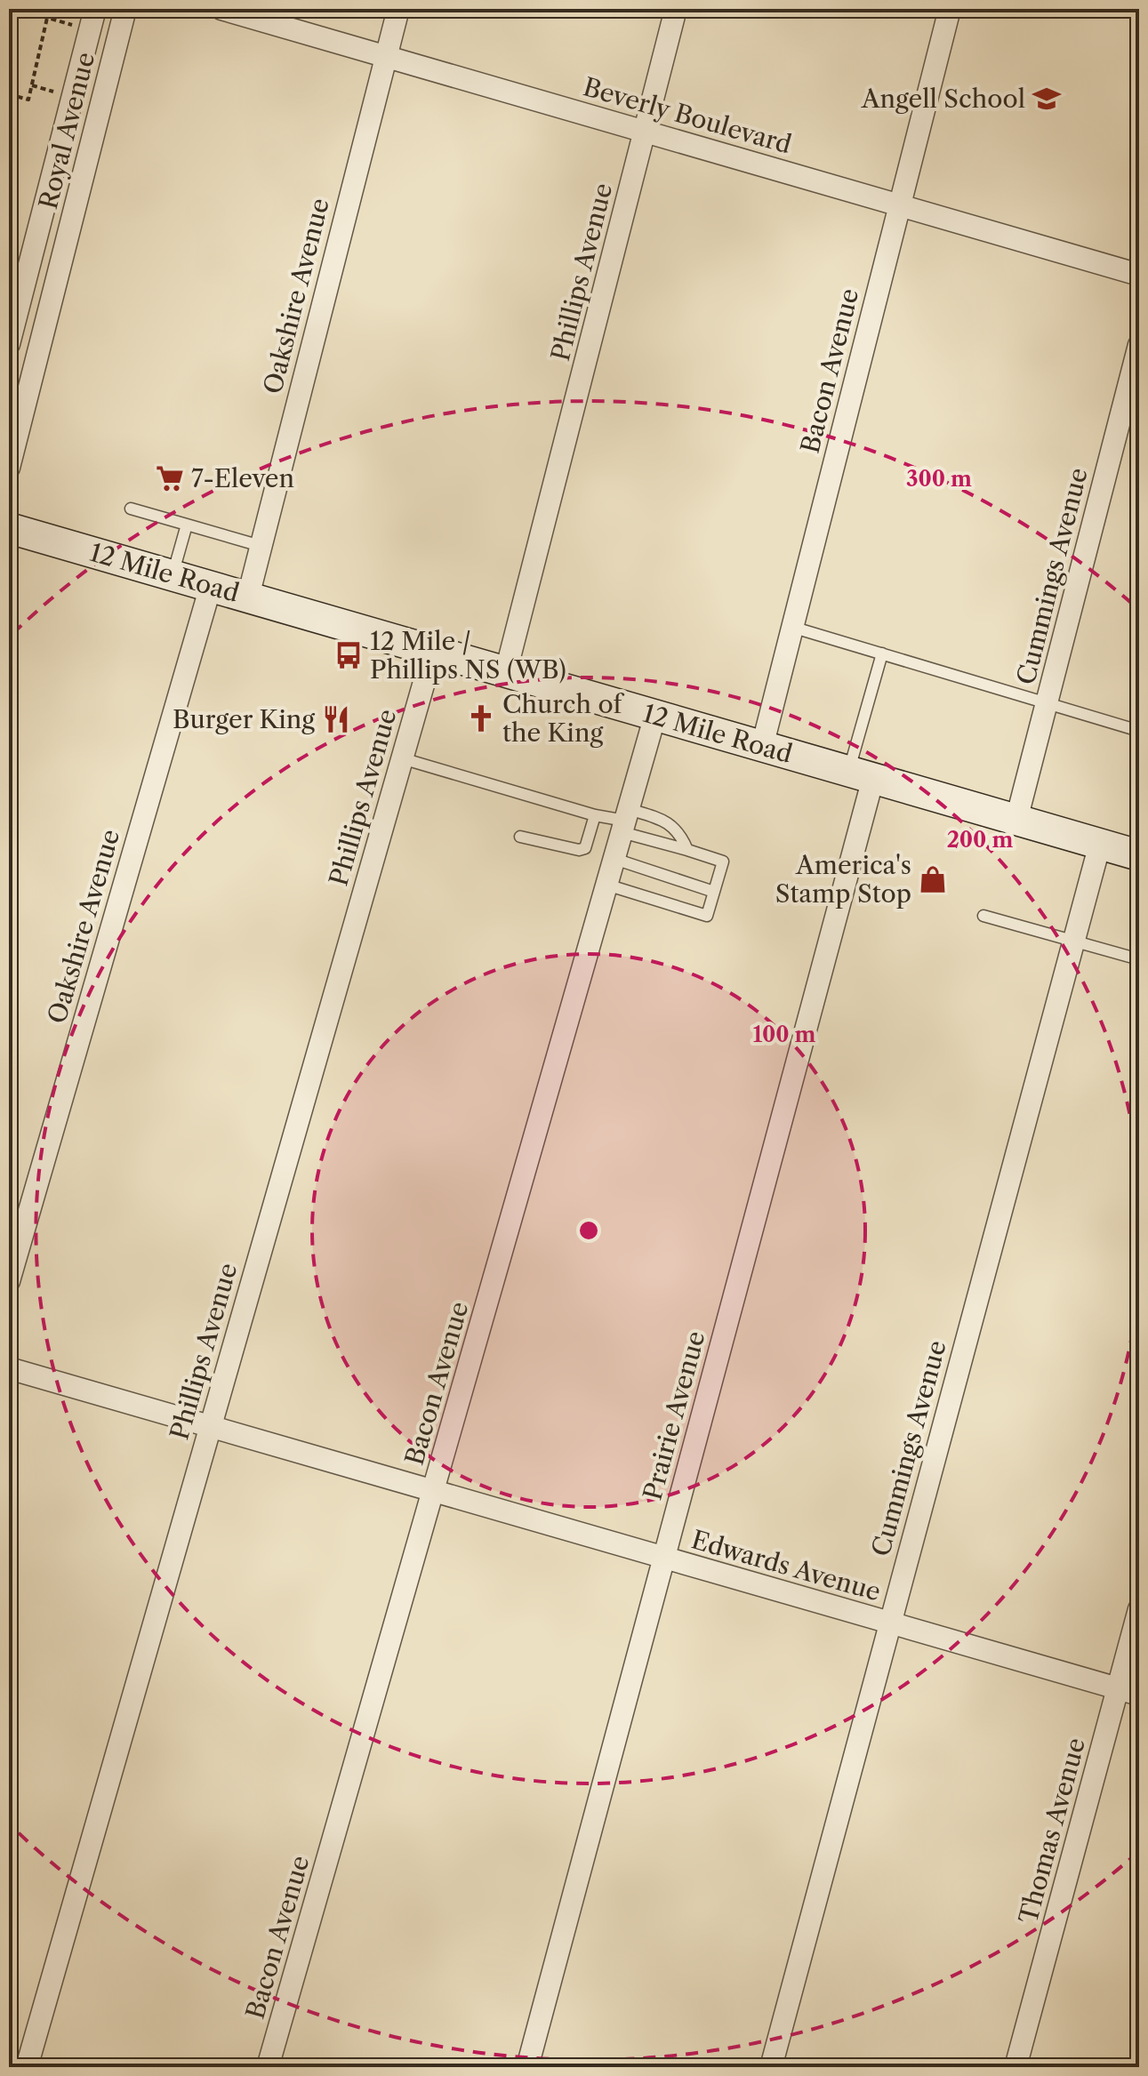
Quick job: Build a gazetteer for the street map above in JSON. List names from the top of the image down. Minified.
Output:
{"streets":{"main road":["12 Mile Road"],"street":["Beverly Boulevard","Royal Avenue","Phillips Avenue","Oakshire Avenue","Bacon Avenue","Cummings Avenue","Prairie Avenue","Edwards Avenue","Thomas Avenue"]},"crossings":[["Beverly Boulevard","Phillips Avenue"],["Beverly Boulevard","Oakshire Avenue"],["Beverly Boulevard","Bacon Avenue"],["Phillips Avenue","12 Mile Road"],["Phillips Avenue","Edwards Avenue"],["Oakshire Avenue","12 Mile Road"],["Bacon Avenue","12 Mile Road"],["Bacon Avenue","Edwards Avenue"],["12 Mile Road","Cummings Avenue"],["12 Mile Road","Prairie Avenue"],["Cummings Avenue","Edwards Avenue"],["Prairie Avenue","Edwards Avenue"],["Edwards Avenue","Thomas Avenue"]],"places":{"school or university":["Angell School"],"supermarket":["7-Eleven"],"bus stop":["12 Mile / Phillips NS (WB)"],"church":["Church of the King"],"restaurant":["Burger King"],"shop":["America's Stamp Stop"]},"rings":["300 m","200 m","100 m"]}
